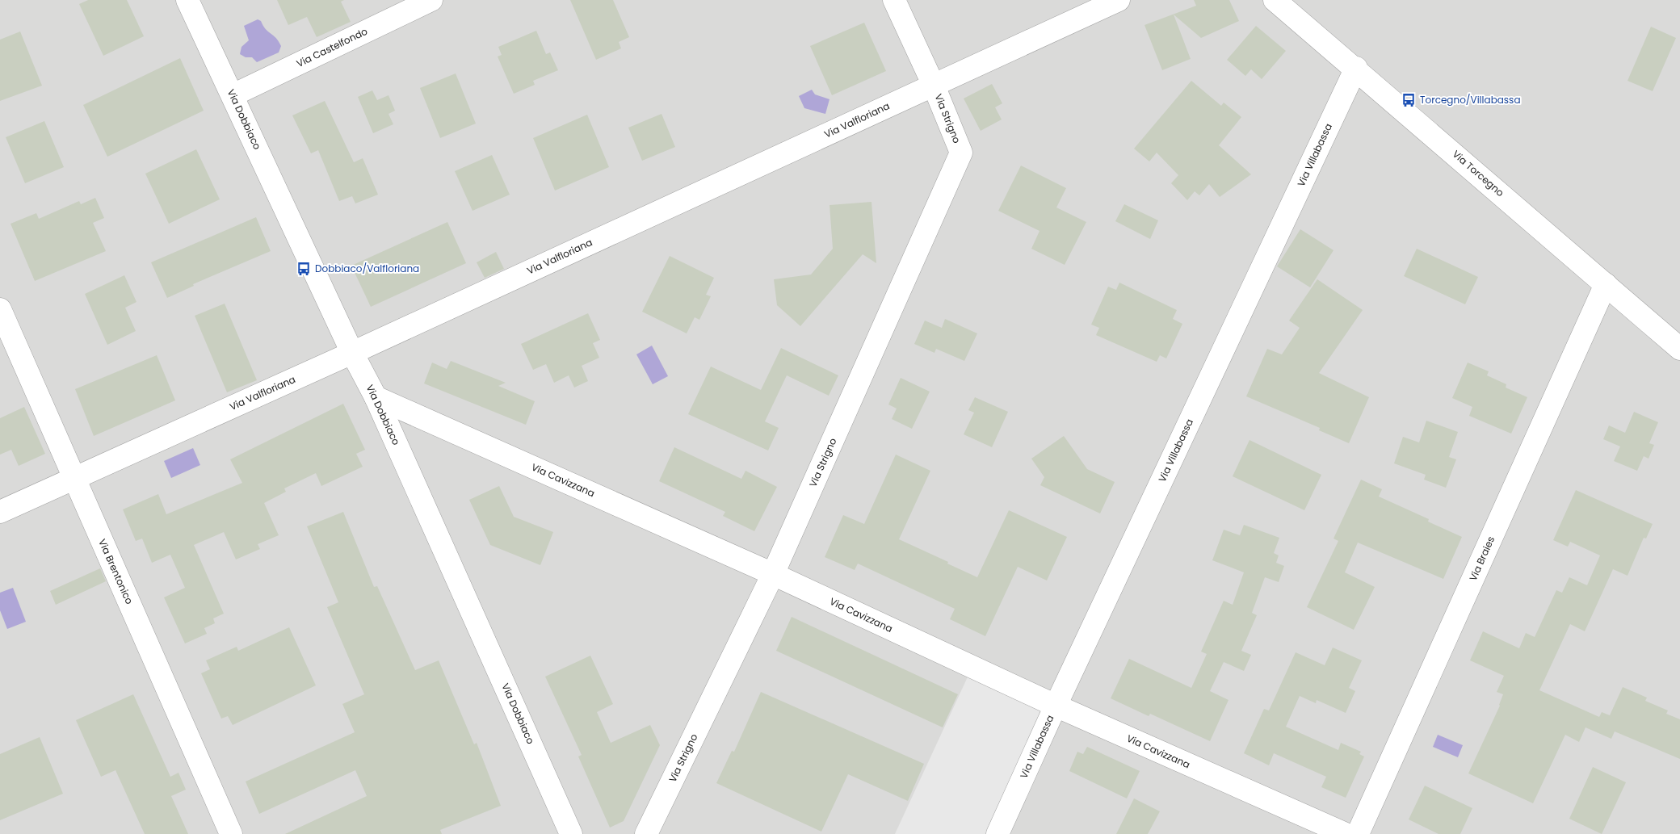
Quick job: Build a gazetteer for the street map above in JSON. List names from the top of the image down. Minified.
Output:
{"streets":{"street":["Via Castelfondo","Via Strigno","Via Dobbiaco","Via Valfloriana","Via Villabassa","Via Torcegno","Via Cavizzana","Via Braies","Via Brentonico"]},"crossings":[["Via Castelfondo","Via Dobbiaco"],["Via Strigno","Via Valfloriana"],["Via Strigno","Via Cavizzana"],["Via Dobbiaco","Via Valfloriana"],["Via Dobbiaco","Via Cavizzana"],["Via Valfloriana","Via Brentonico"],["Via Villabassa","Via Torcegno"],["Via Villabassa","Via Cavizzana"],["Via Torcegno","Via Braies"]],"places":{"bus stop":["Torcegno/Villabassa","Dobbiaco/Valfloriana"]}}
